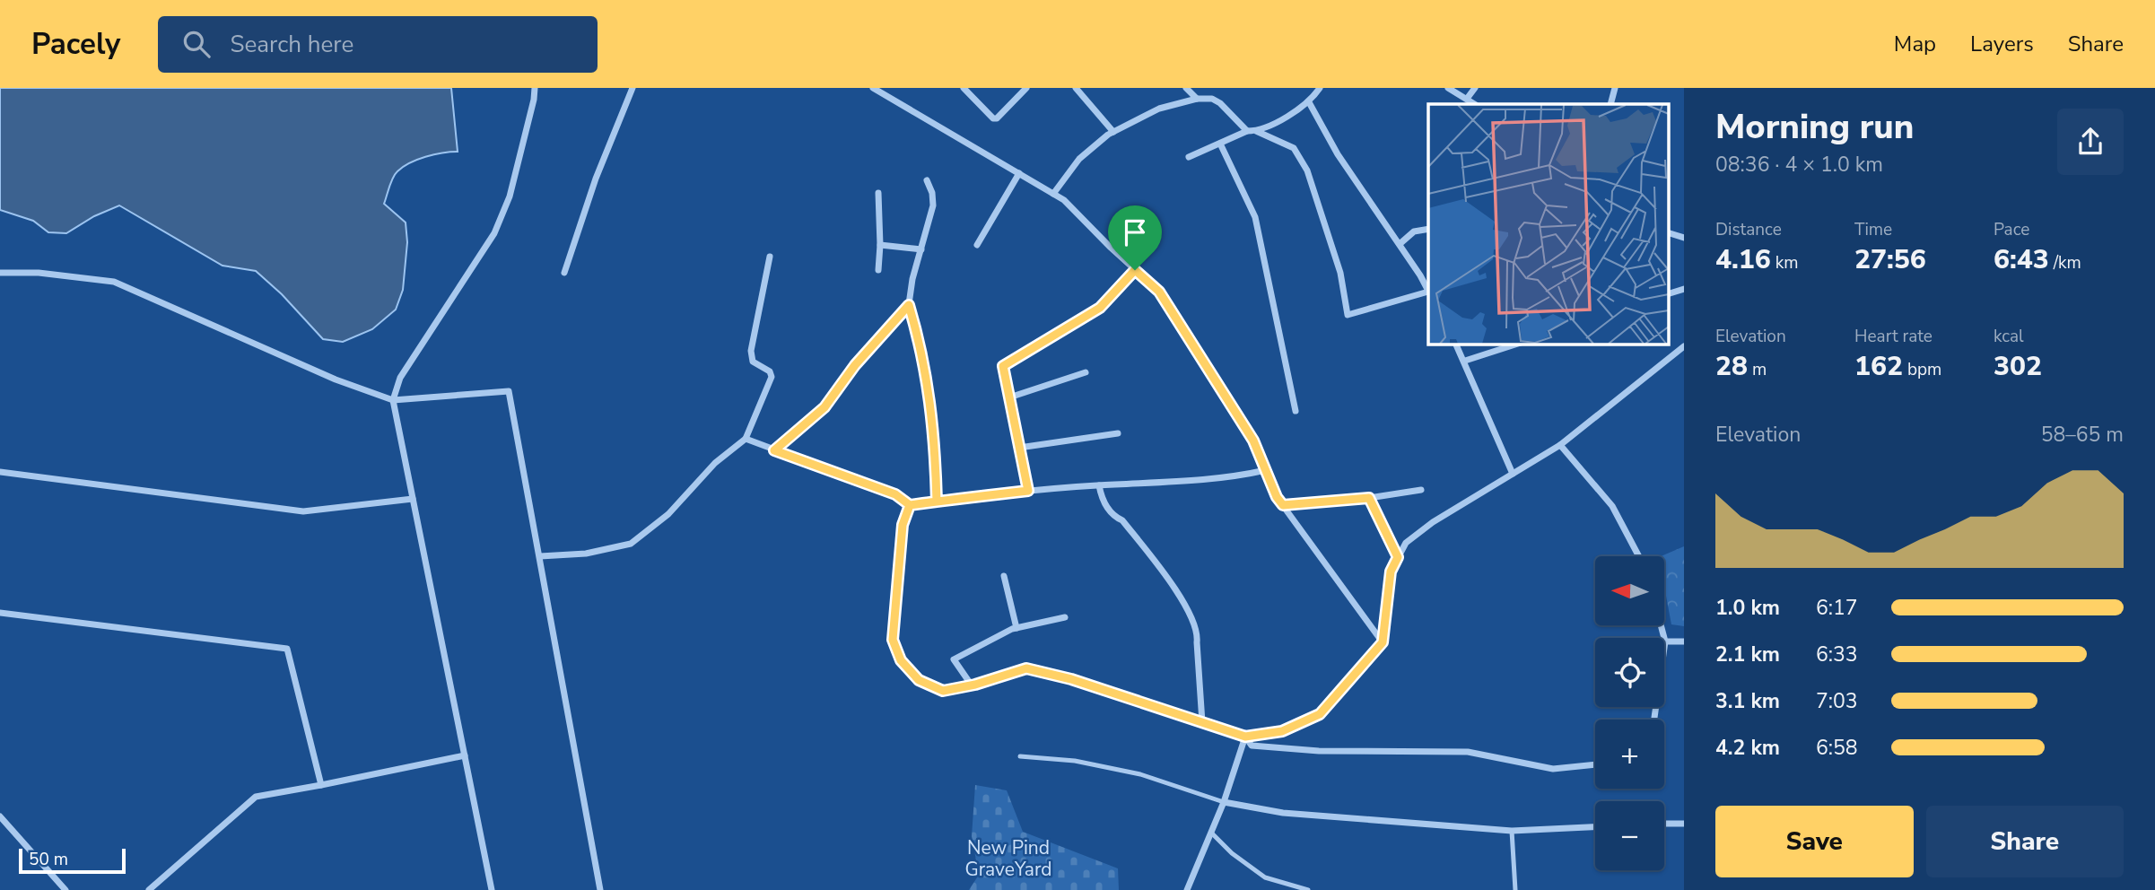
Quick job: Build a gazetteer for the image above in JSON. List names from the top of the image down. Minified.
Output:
{"parks":["New Pind GraveYard"],"scale_bar":"50 m","north":"left","page":{"header":"Pacely","search":"Search here","nav":["Map","Layers","Share"],"heading":["Morning run","08:36 · 4 × 1.0 km"],"stats":[["Distance","4.16 km"],["Time","27:56"],["Pace","6:43 /km"],["Elevation","28 m"],["Heart rate","162 bpm"],["kcal","302"]],"chart":["Elevation","58–65 m"],"map_buttons":["+","−"],"list":[{"name":"1.0 km","note":"6:17"},{"name":"2.1 km","note":"6:33"},{"name":"3.1 km","note":"7:03"},{"name":"4.2 km","note":"6:58"}],"buttons":["Save","Share"],"scale":"50 m"}}
